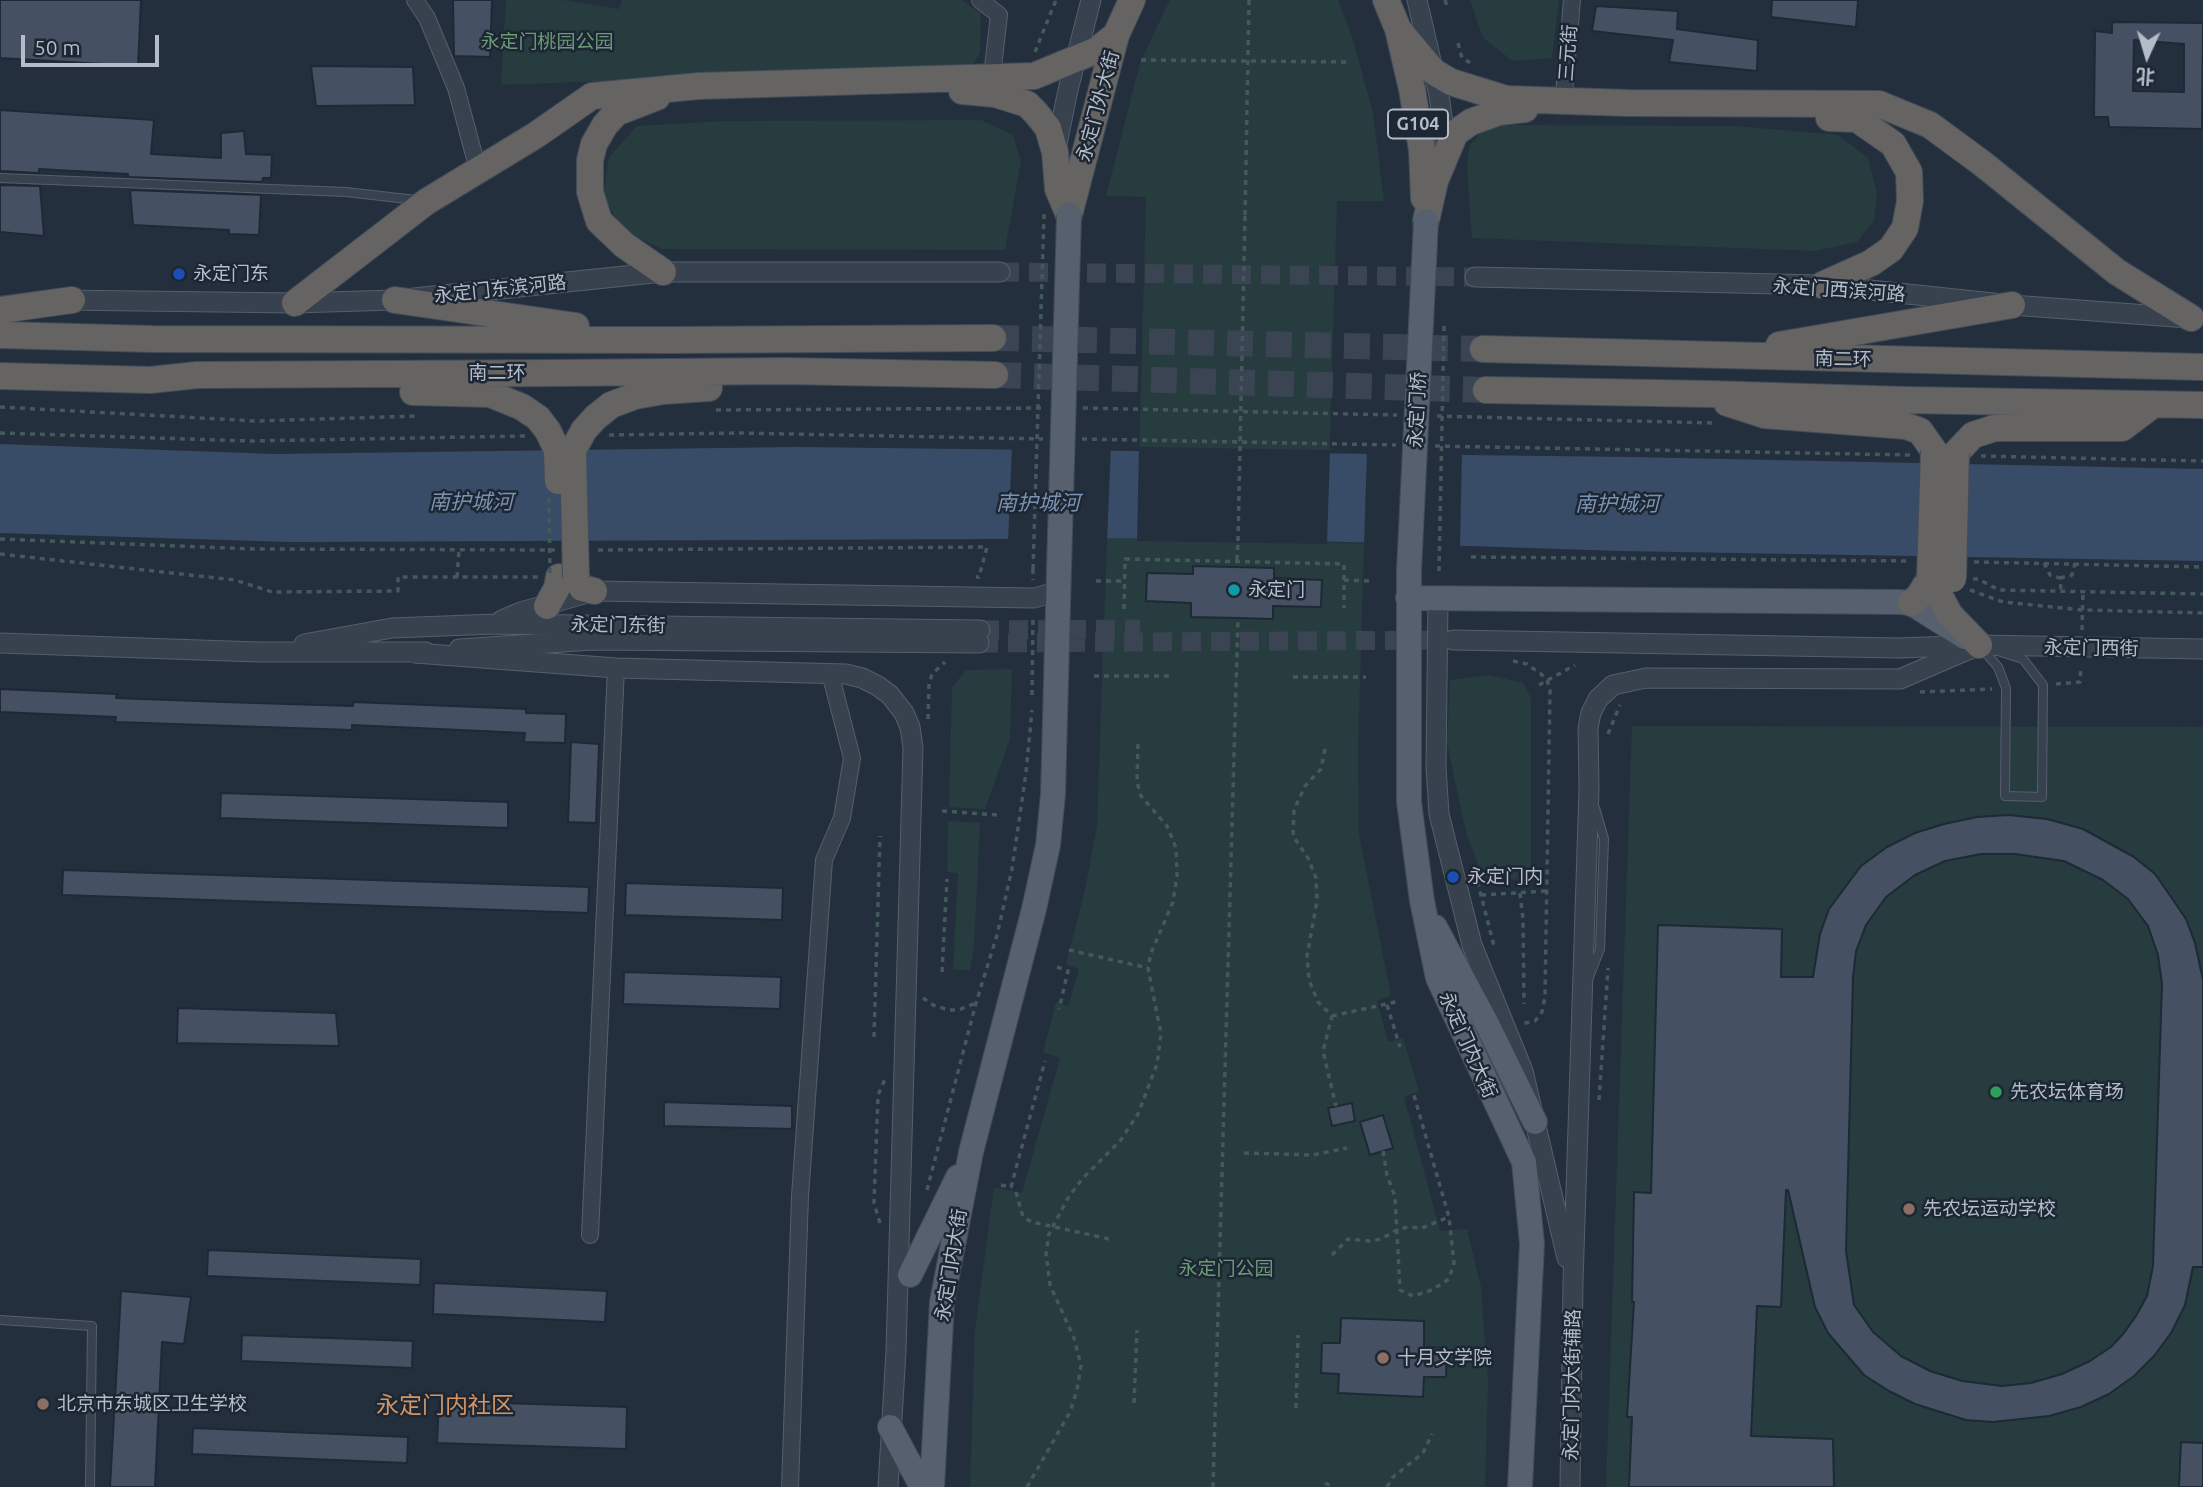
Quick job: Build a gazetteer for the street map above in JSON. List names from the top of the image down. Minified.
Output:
{"streets":{"highway":["永定门外大街","G104","南二环"],"main road":["永定门桥","永定门内大街"],"street":["三元街","永定门东滨河路","永定门西滨河路","永定门东街","永定门西街","永定门内大街辅路"]},"crossings":[["G104","永定门桥"],["永定门桥","永定门内大街"]],"districts":["永定门内社区"],"water":["南护城河"],"parks":["永定门桃园公园","永定门公园"],"places":["永定门东","永定门","永定门内","先农坛体育场","先农坛运动学校","十月文学院","北京市东城区卫生学校"],"scale_bar":"50 m","north":"bottom"}
